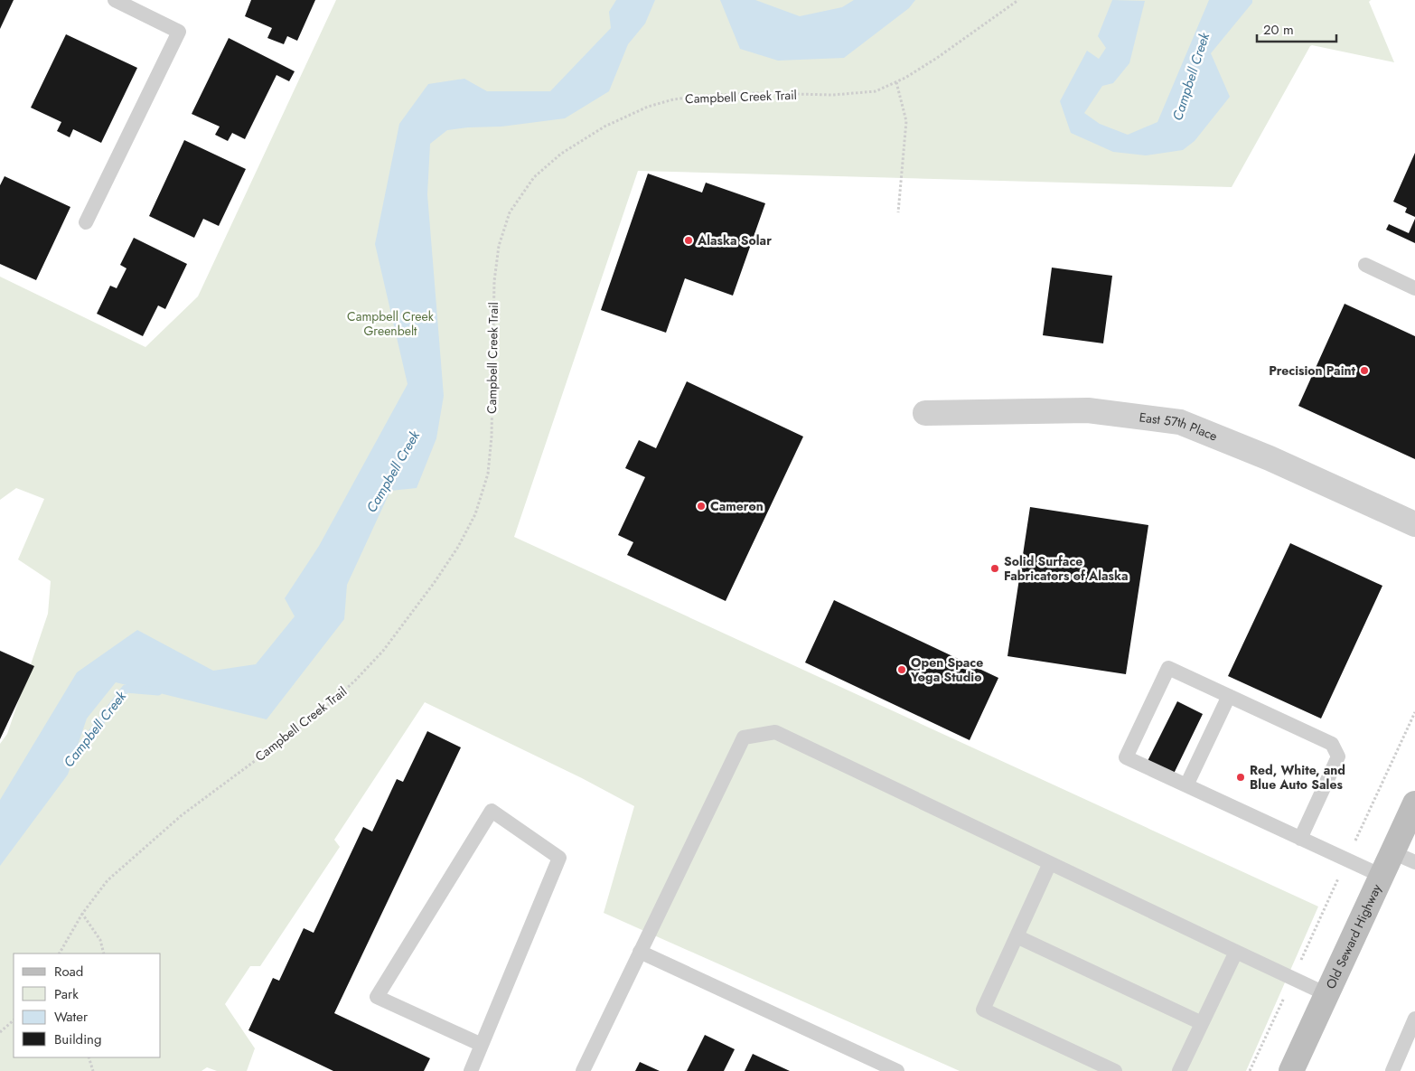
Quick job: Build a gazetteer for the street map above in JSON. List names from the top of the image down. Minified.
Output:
{"streets":{"main road":["Old Seward Highway"],"street":["East 57th Place"],"path":["Campbell Creek Trail"]},"water":["Campbell Creek"],"parks":["Campbell Creek Greenbelt"],"places":["Alaska Solar","Precision Paint","Cameron","Solid Surface Fabricators of Alaska","Open Space Yoga Studio","Red, White, and Blue Auto Sales"],"legend":["Road","Park","Water","Building"],"scale_bar":"20 m"}
